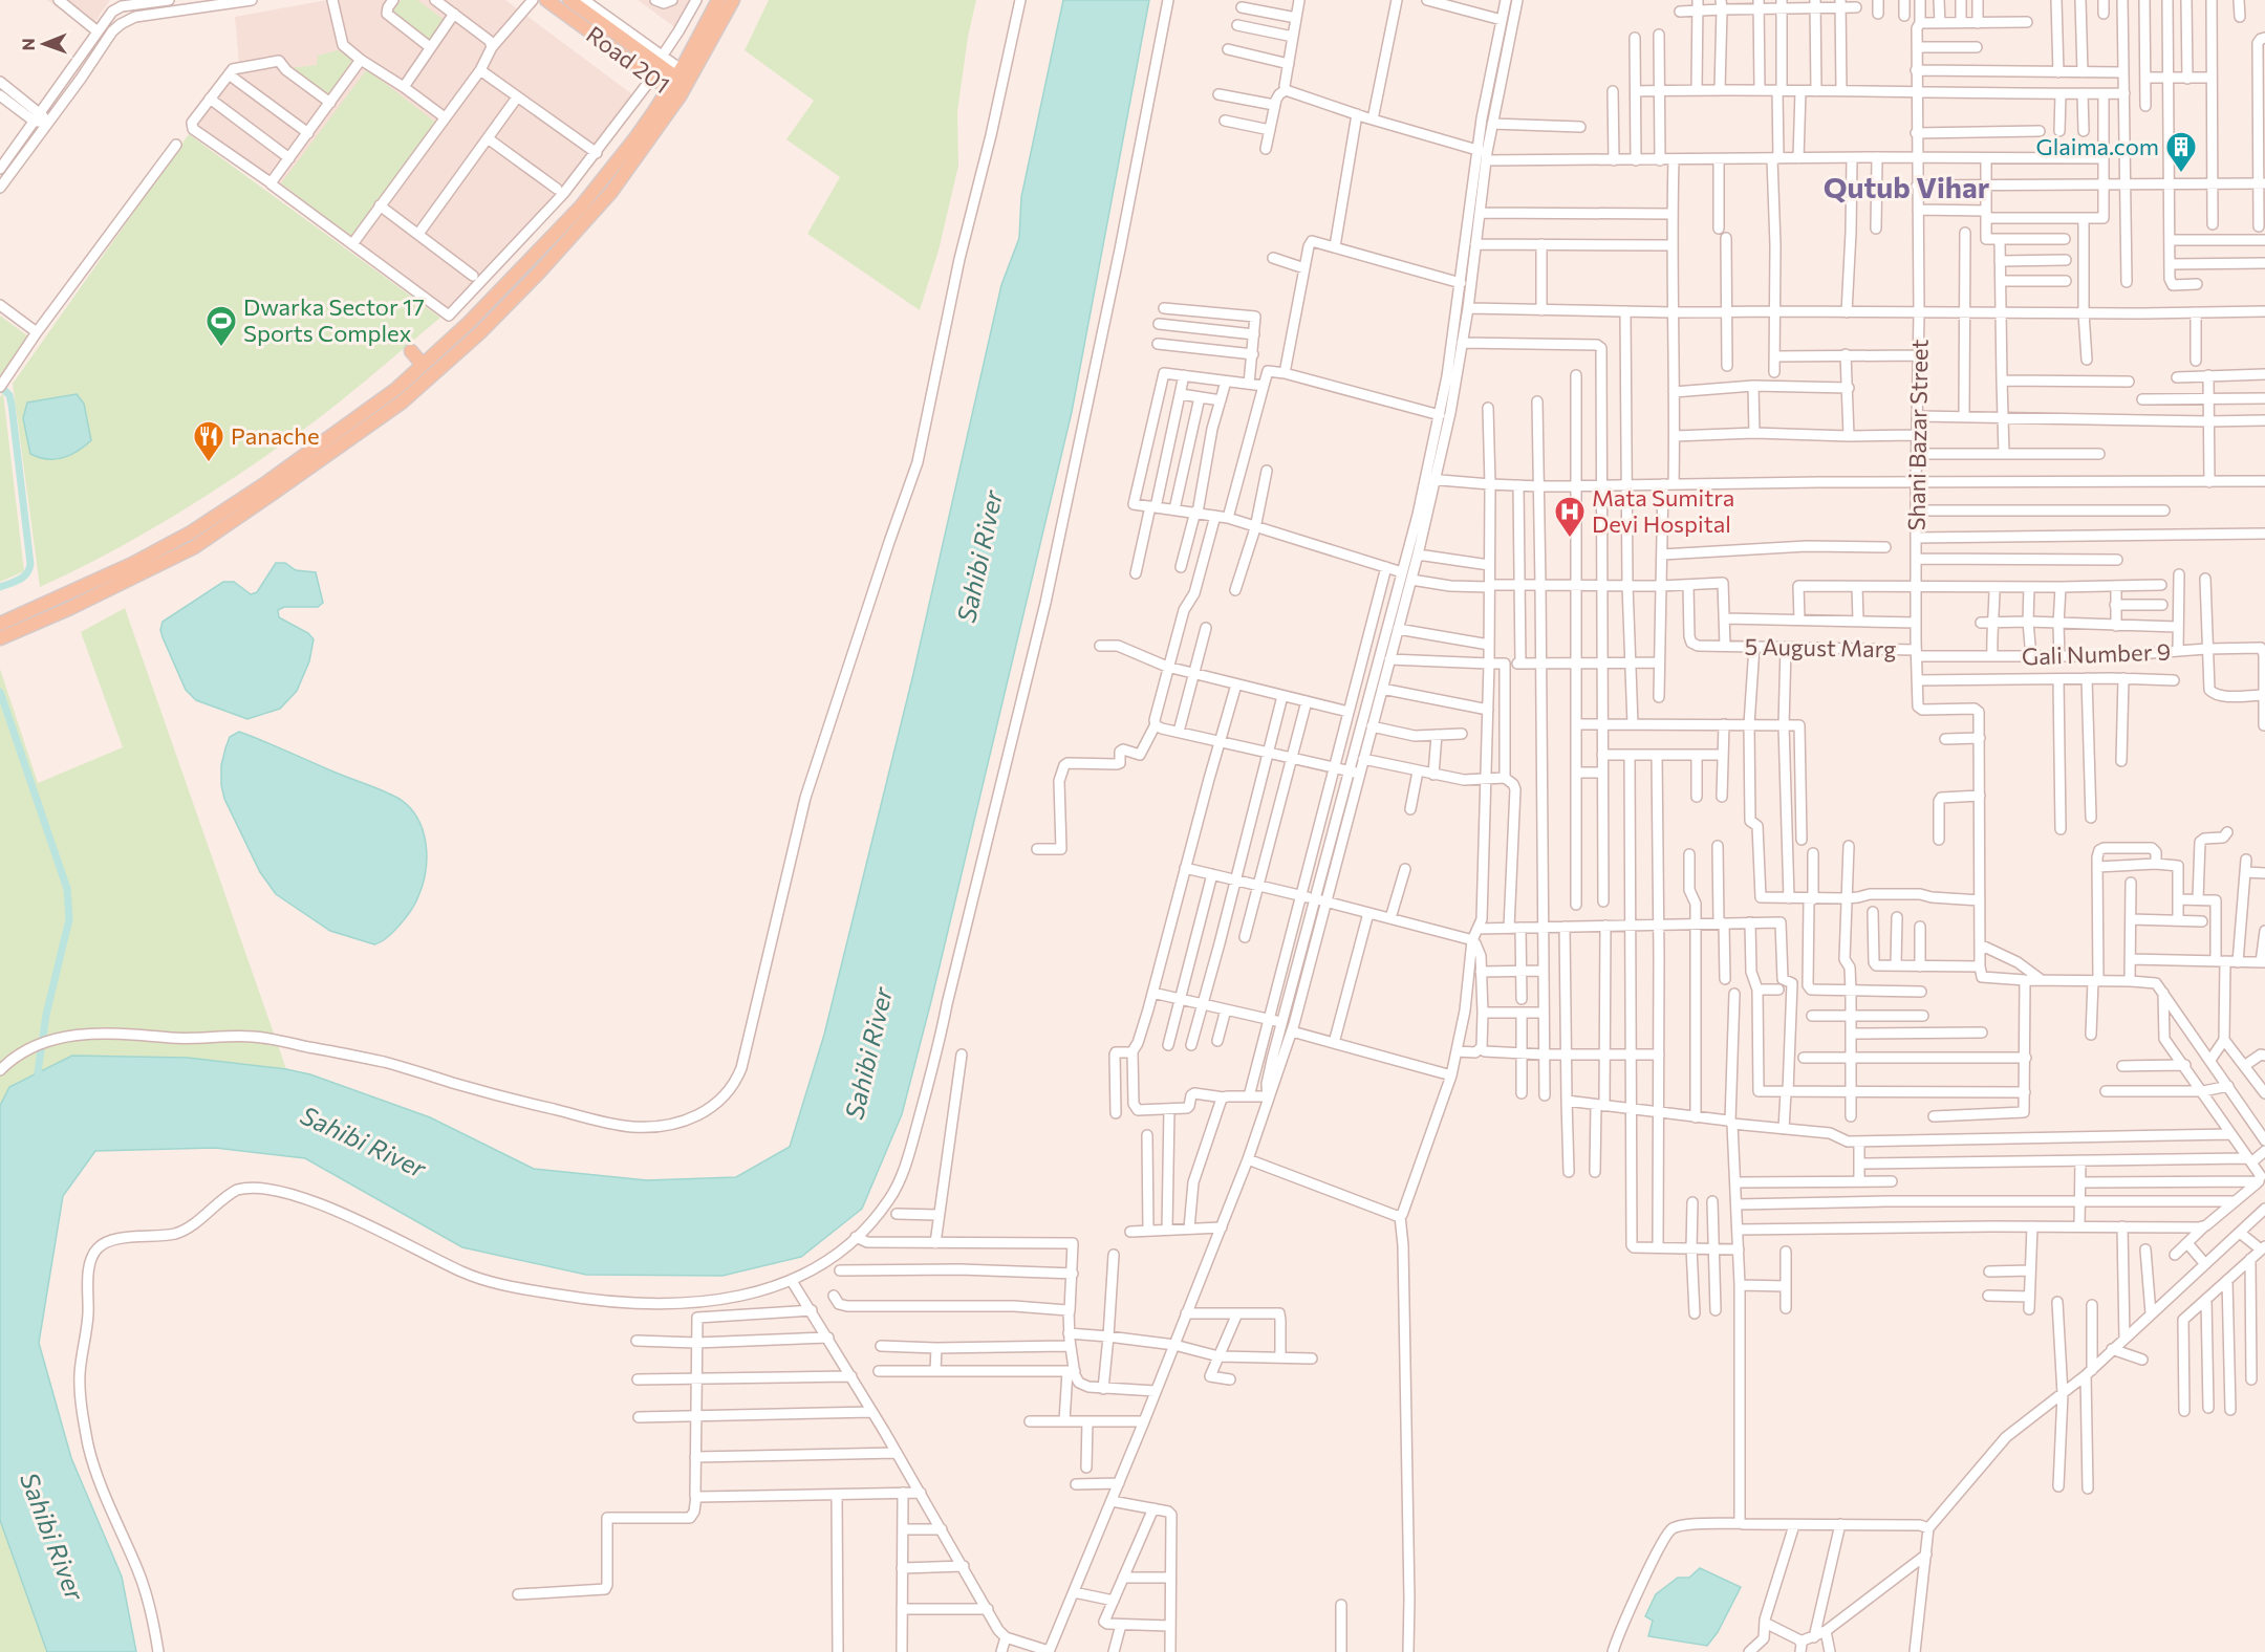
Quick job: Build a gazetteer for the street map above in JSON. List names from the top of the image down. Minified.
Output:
{"streets":{"main road":["Road 201"],"street":["Shani Bazar Street","5 August Marg","Gali Number 9"]},"crossings":[["Shani Bazar Street","5 August Marg"],["Shani Bazar Street","Gali Number 9"],["5 August Marg","Gali Number 9"]],"districts":["Qutub Vihar"],"water":["Sahibi River"],"places":{"building":["Glaima.com"],"sports":["Dwarka Sector 17 Sports Complex"],"restaurant":["Panache"],"hospital":["Mata Sumitra Devi Hospital"]},"north":"left"}
